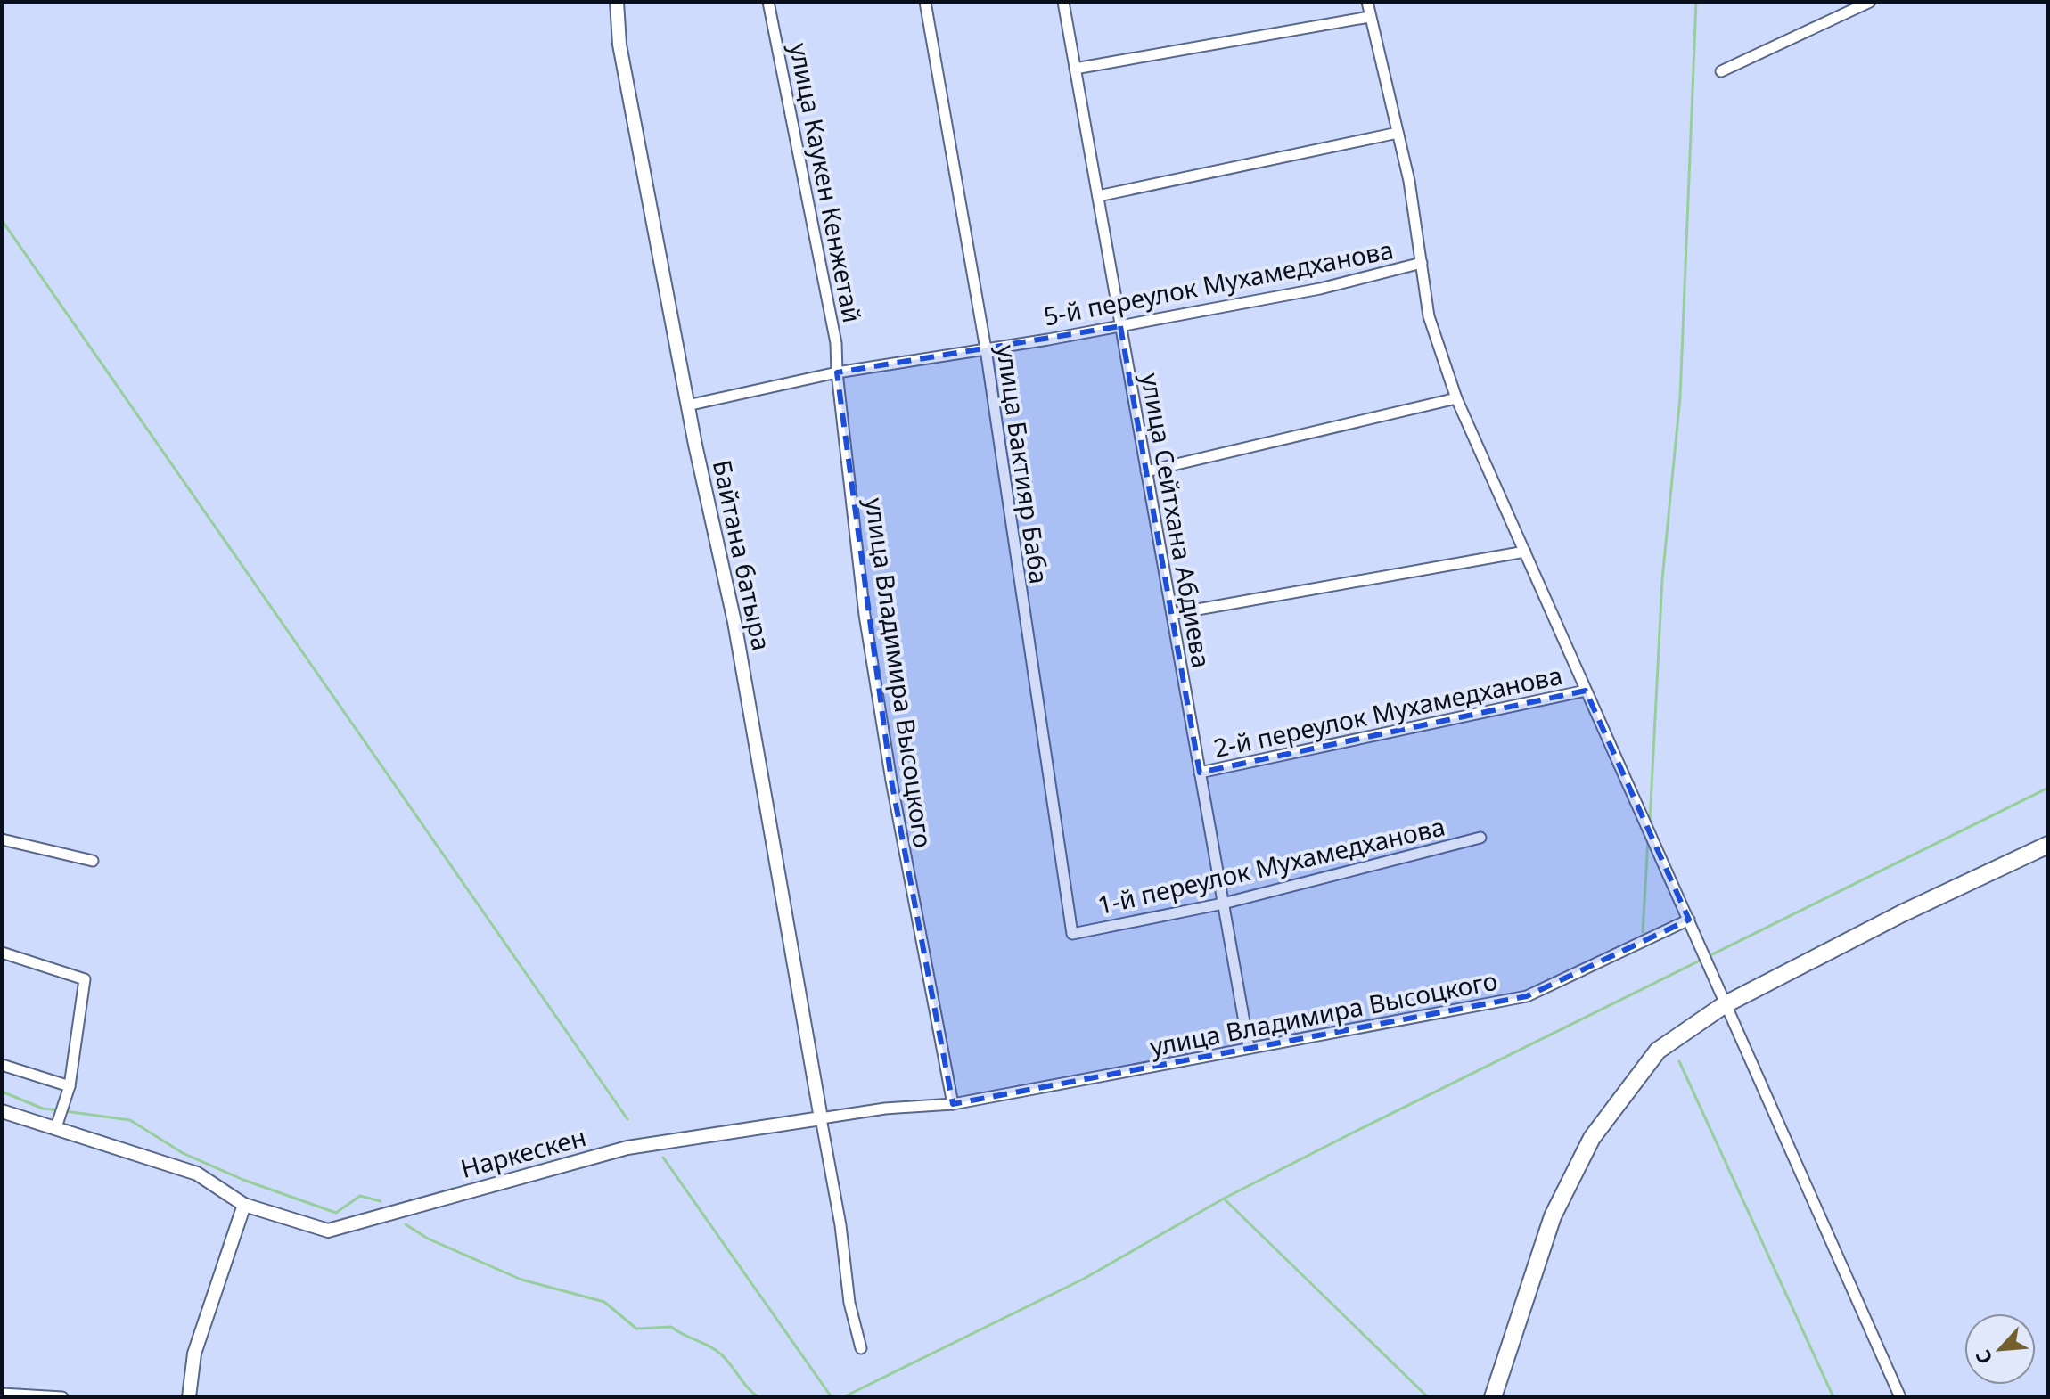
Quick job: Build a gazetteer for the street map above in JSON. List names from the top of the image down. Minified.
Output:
{"streets":{"street":["улица Каукен Кенжетай","5-й переулок Мухамедханова","улица Бактияр Баба","улица Сейтхана Абдиева","Байтана батыра","улица Владимира Высоцкого","2-й переулок Мухамедханова","1-й переулок Мухамедханова","Наркескен"]},"crossings":[["улица Каукен Кенжетай","5-й переулок Мухамедханова"],["улица Каукен Кенжетай","улица Владимира Высоцкого"],["5-й переулок Мухамедханова","улица Бактияр Баба"],["5-й переулок Мухамедханова","улица Сейтхана Абдиева"],["5-й переулок Мухамедханова","Байтана батыра"],["5-й переулок Мухамедханова","улица Владимира Высоцкого"],["улица Бактияр Баба","1-й переулок Мухамедханова"],["улица Сейтхана Абдиева","улица Владимира Высоцкого"],["улица Сейтхана Абдиева","2-й переулок Мухамедханова"],["улица Сейтхана Абдиева","1-й переулок Мухамедханова"],["Байтана батыра","улица Владимира Высоцкого"],["Байтана батыра","Наркескен"],["улица Владимира Высоцкого","Наркескен"]],"north":"bottom left"}
